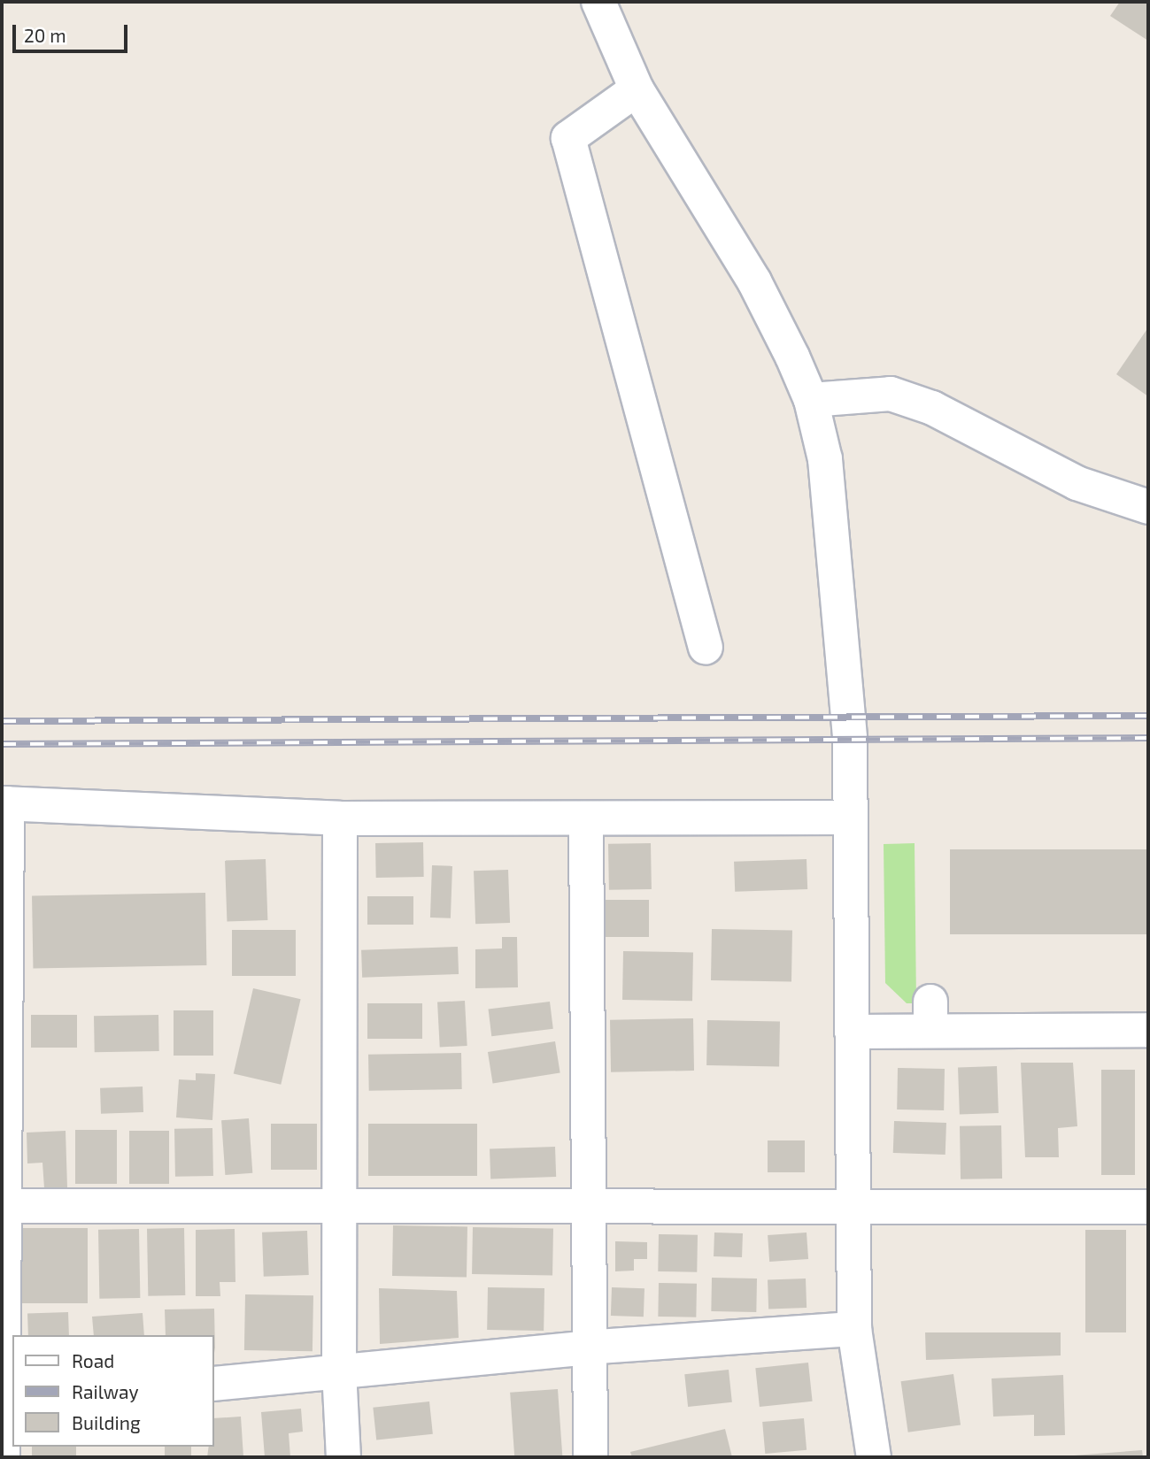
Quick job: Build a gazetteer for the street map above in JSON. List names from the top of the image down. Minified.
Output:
{"legend":["Road","Railway","Building"],"scale_bar":"20 m"}
